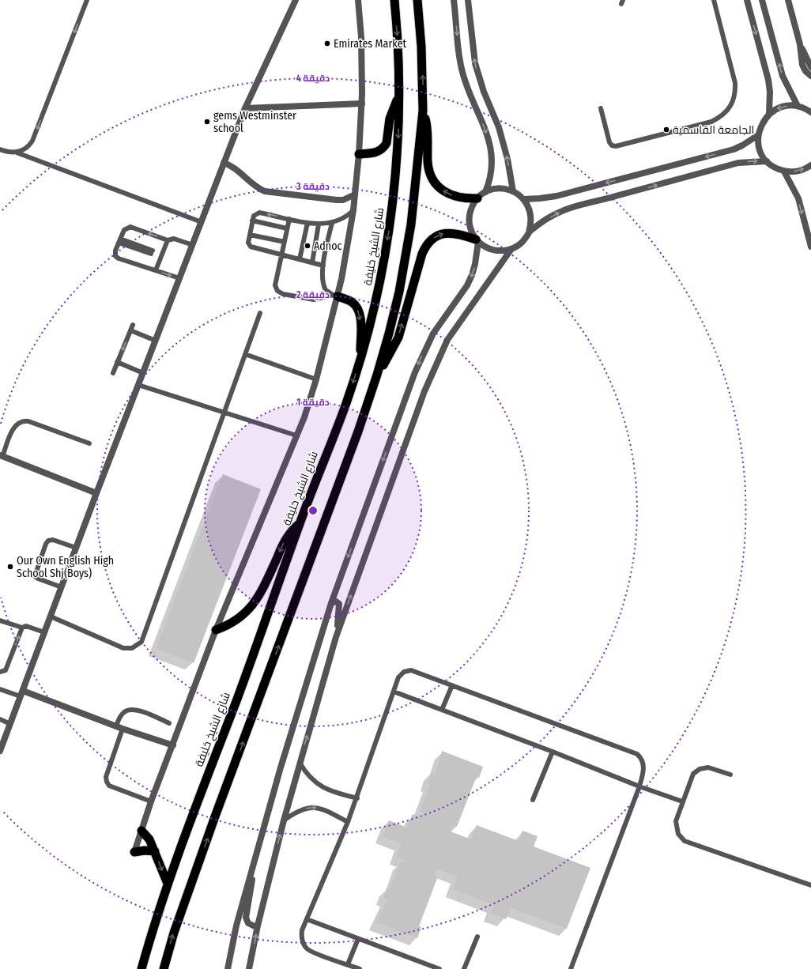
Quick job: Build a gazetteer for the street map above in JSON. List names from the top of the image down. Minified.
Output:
{"streets":{"highway":["شارع الشيخ خليفة"]},"places":["Emirates Market","gems Westminster school","الجامعة القاسمية","Adnoc","Our Own English High School Shj(Boys)"],"rings":["4 دقيقة","3 دقيقة","2 دقيقة","1 دقيقة"]}
